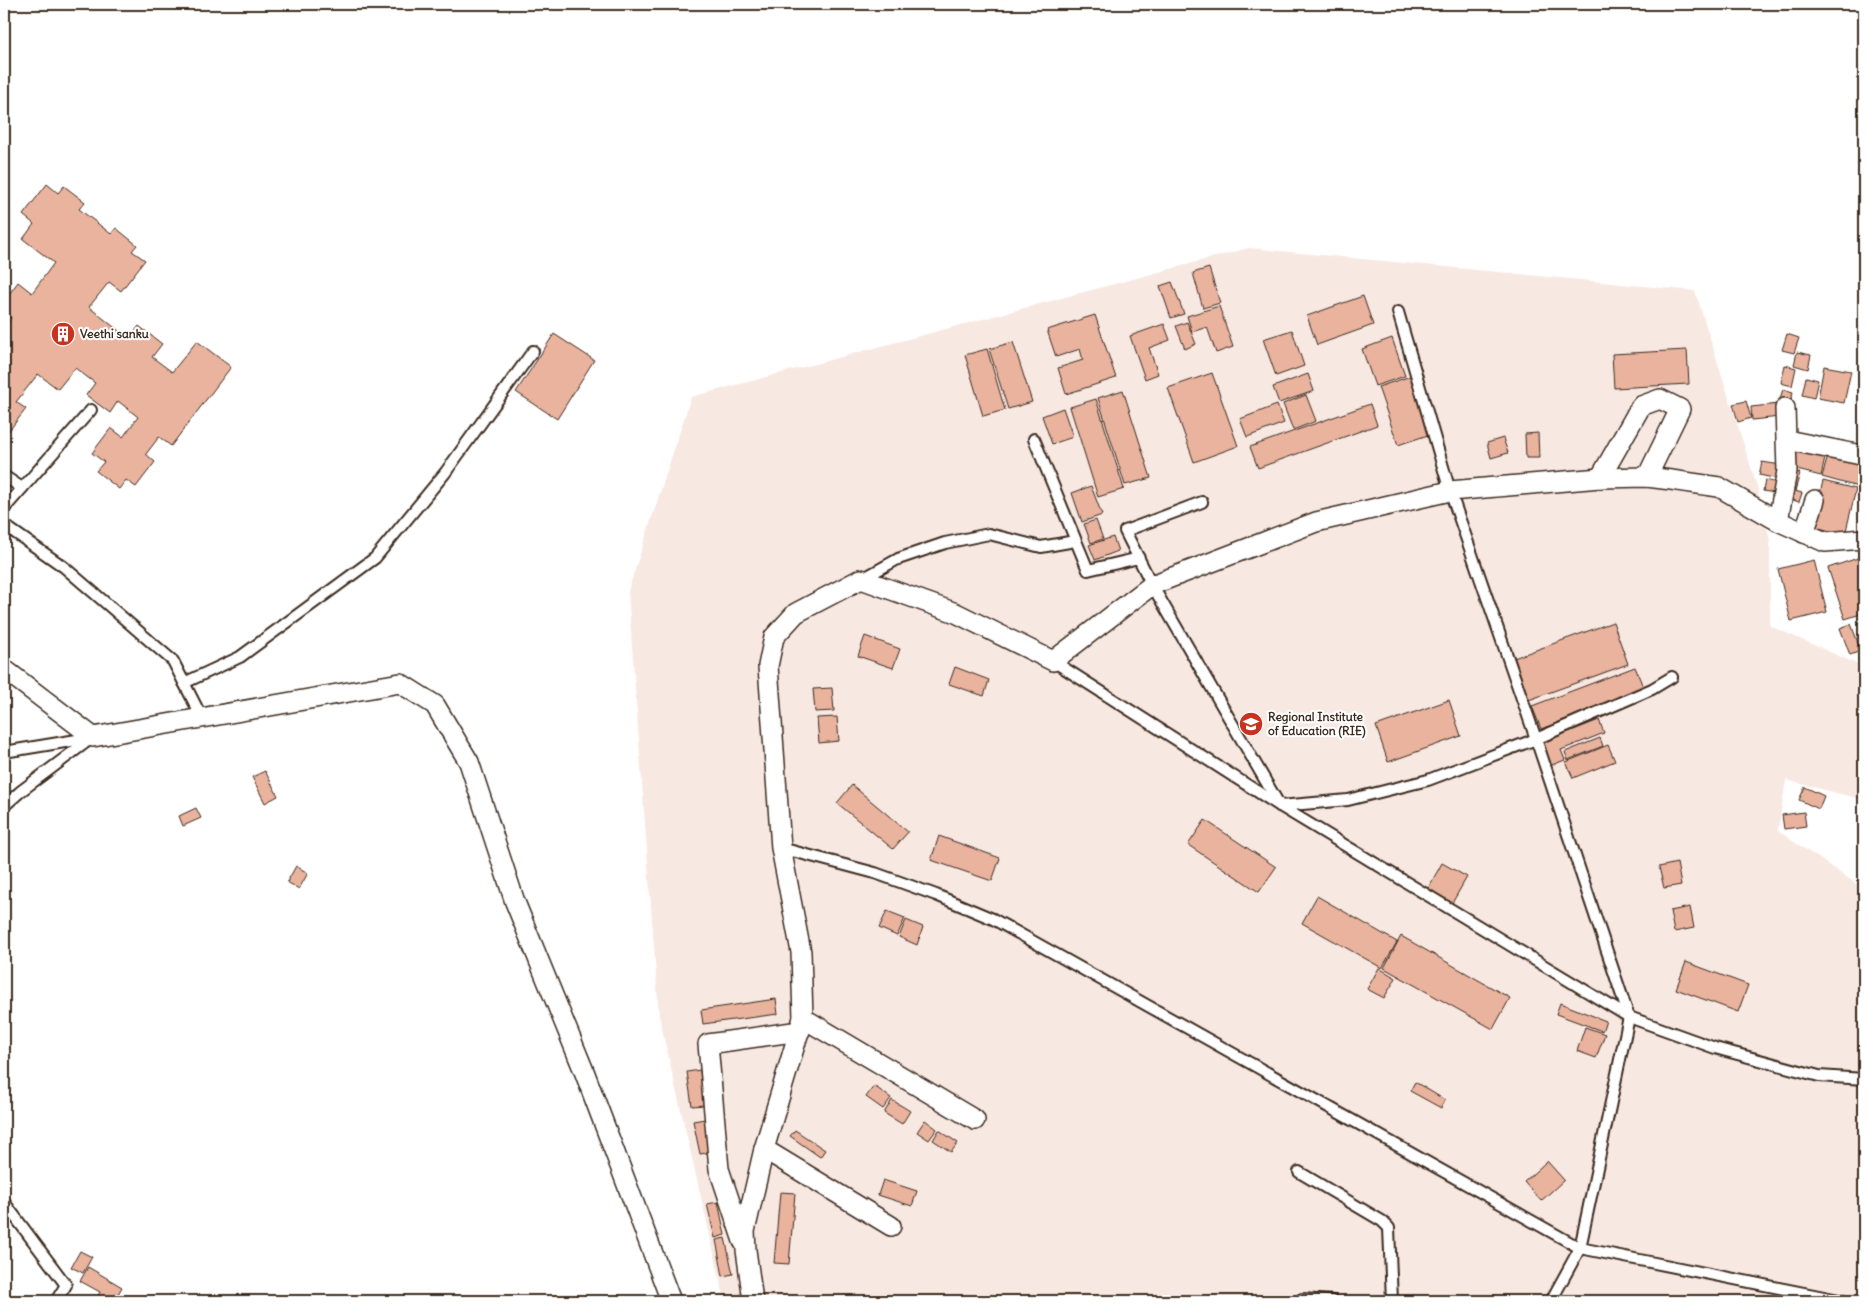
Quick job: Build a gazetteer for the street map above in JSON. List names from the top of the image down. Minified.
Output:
{"places":{"building":["Veethi sanku"],"school or university":["Regional Institute of Education (RIE)"]}}
